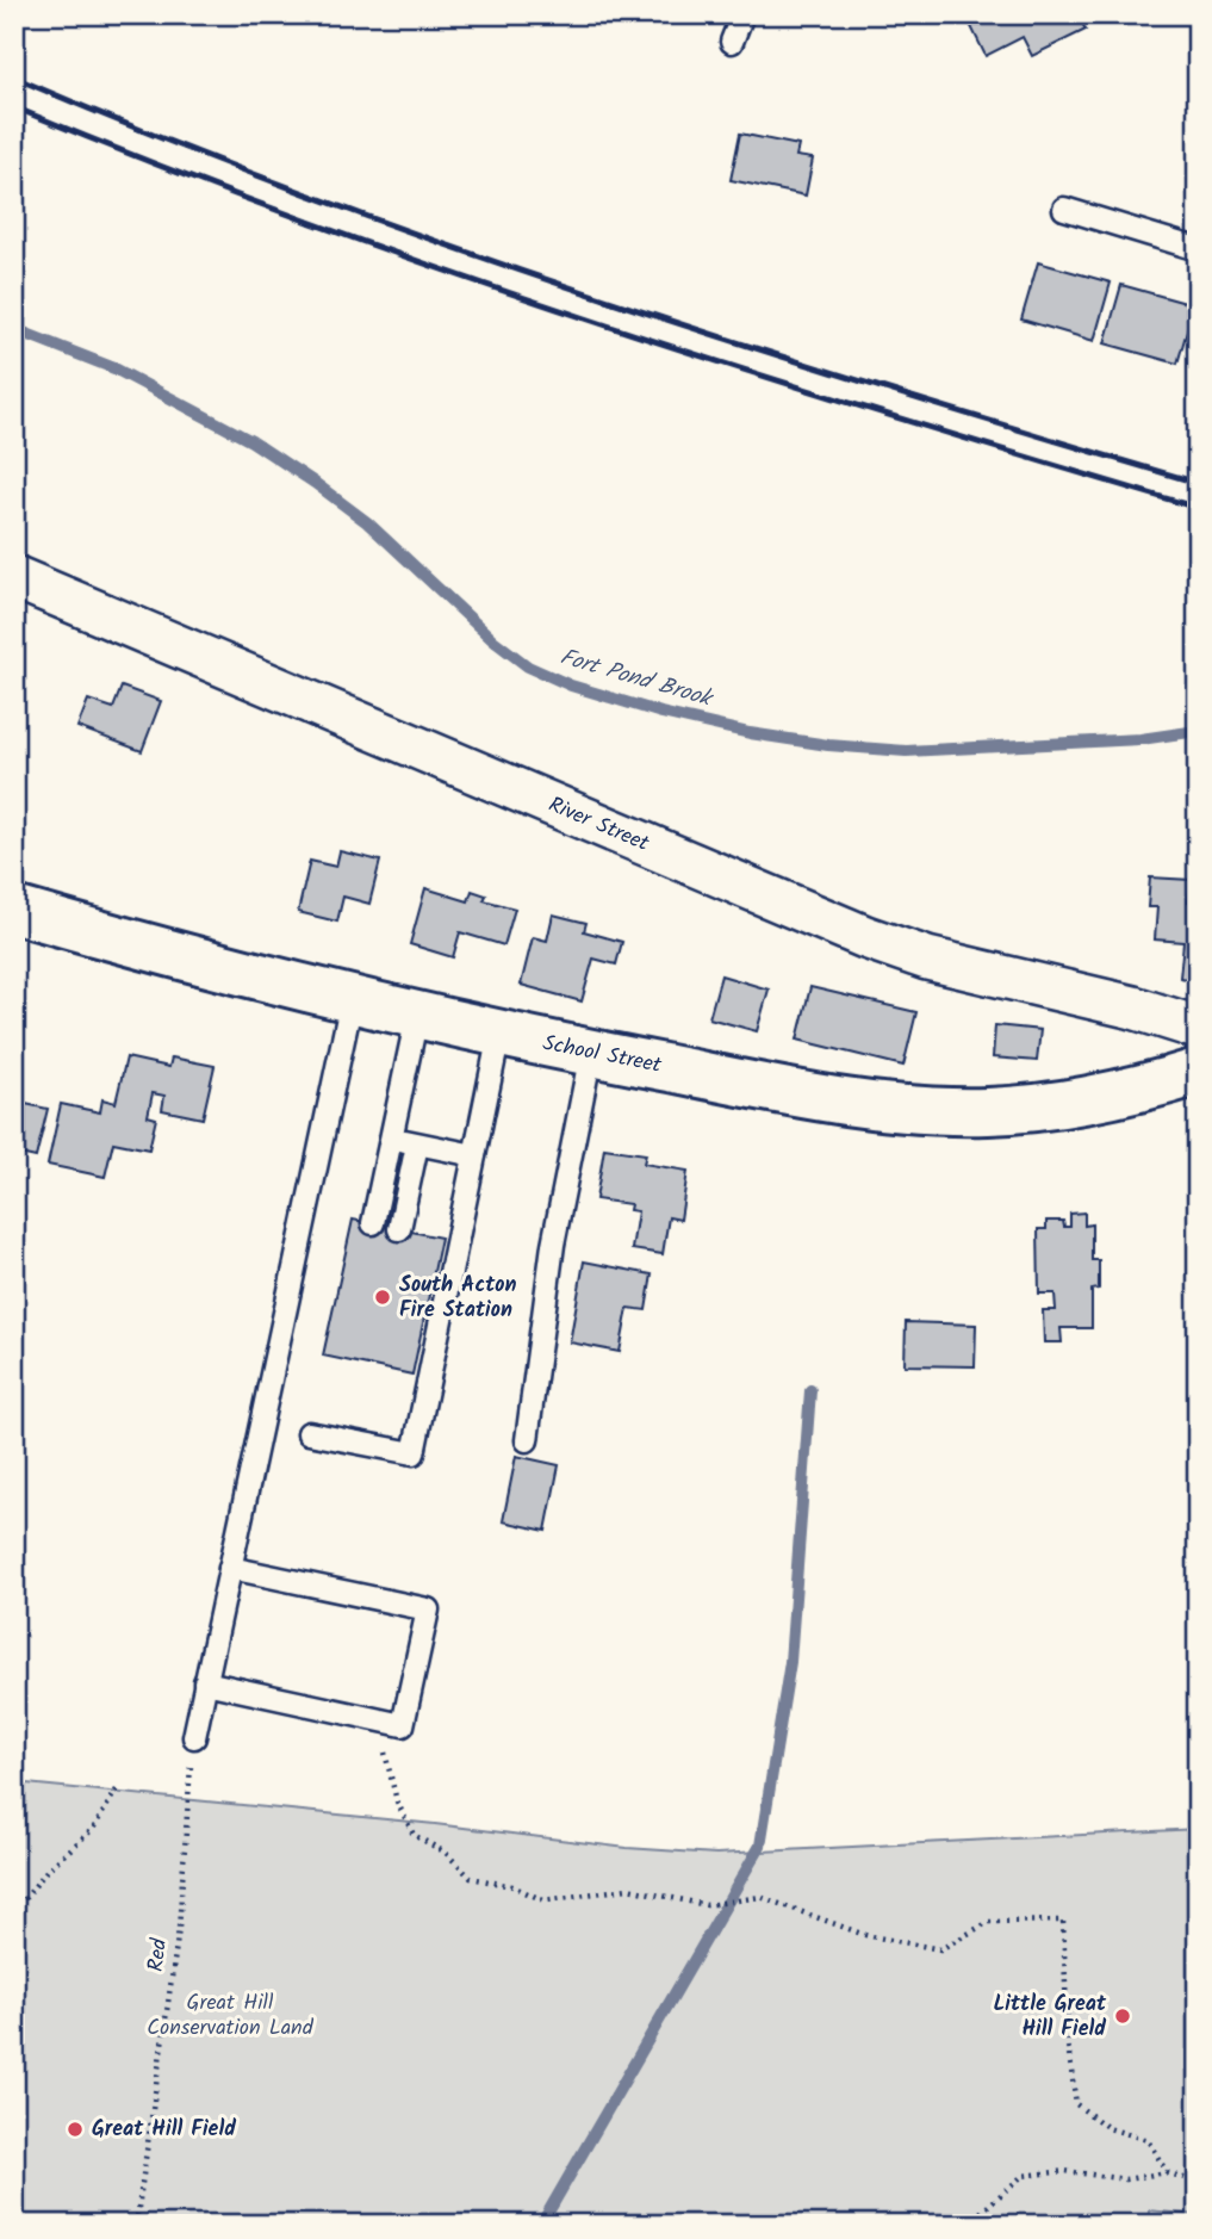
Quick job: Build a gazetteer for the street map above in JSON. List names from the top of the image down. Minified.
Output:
{"streets":{"street":["River Street","School Street"],"path":["Red"]},"water":["Fort Pond Brook"],"parks":["Great Hill Conservation Land"],"places":["South Acton Fire Station","Little Great Hill Field","Great Hill Field"]}
